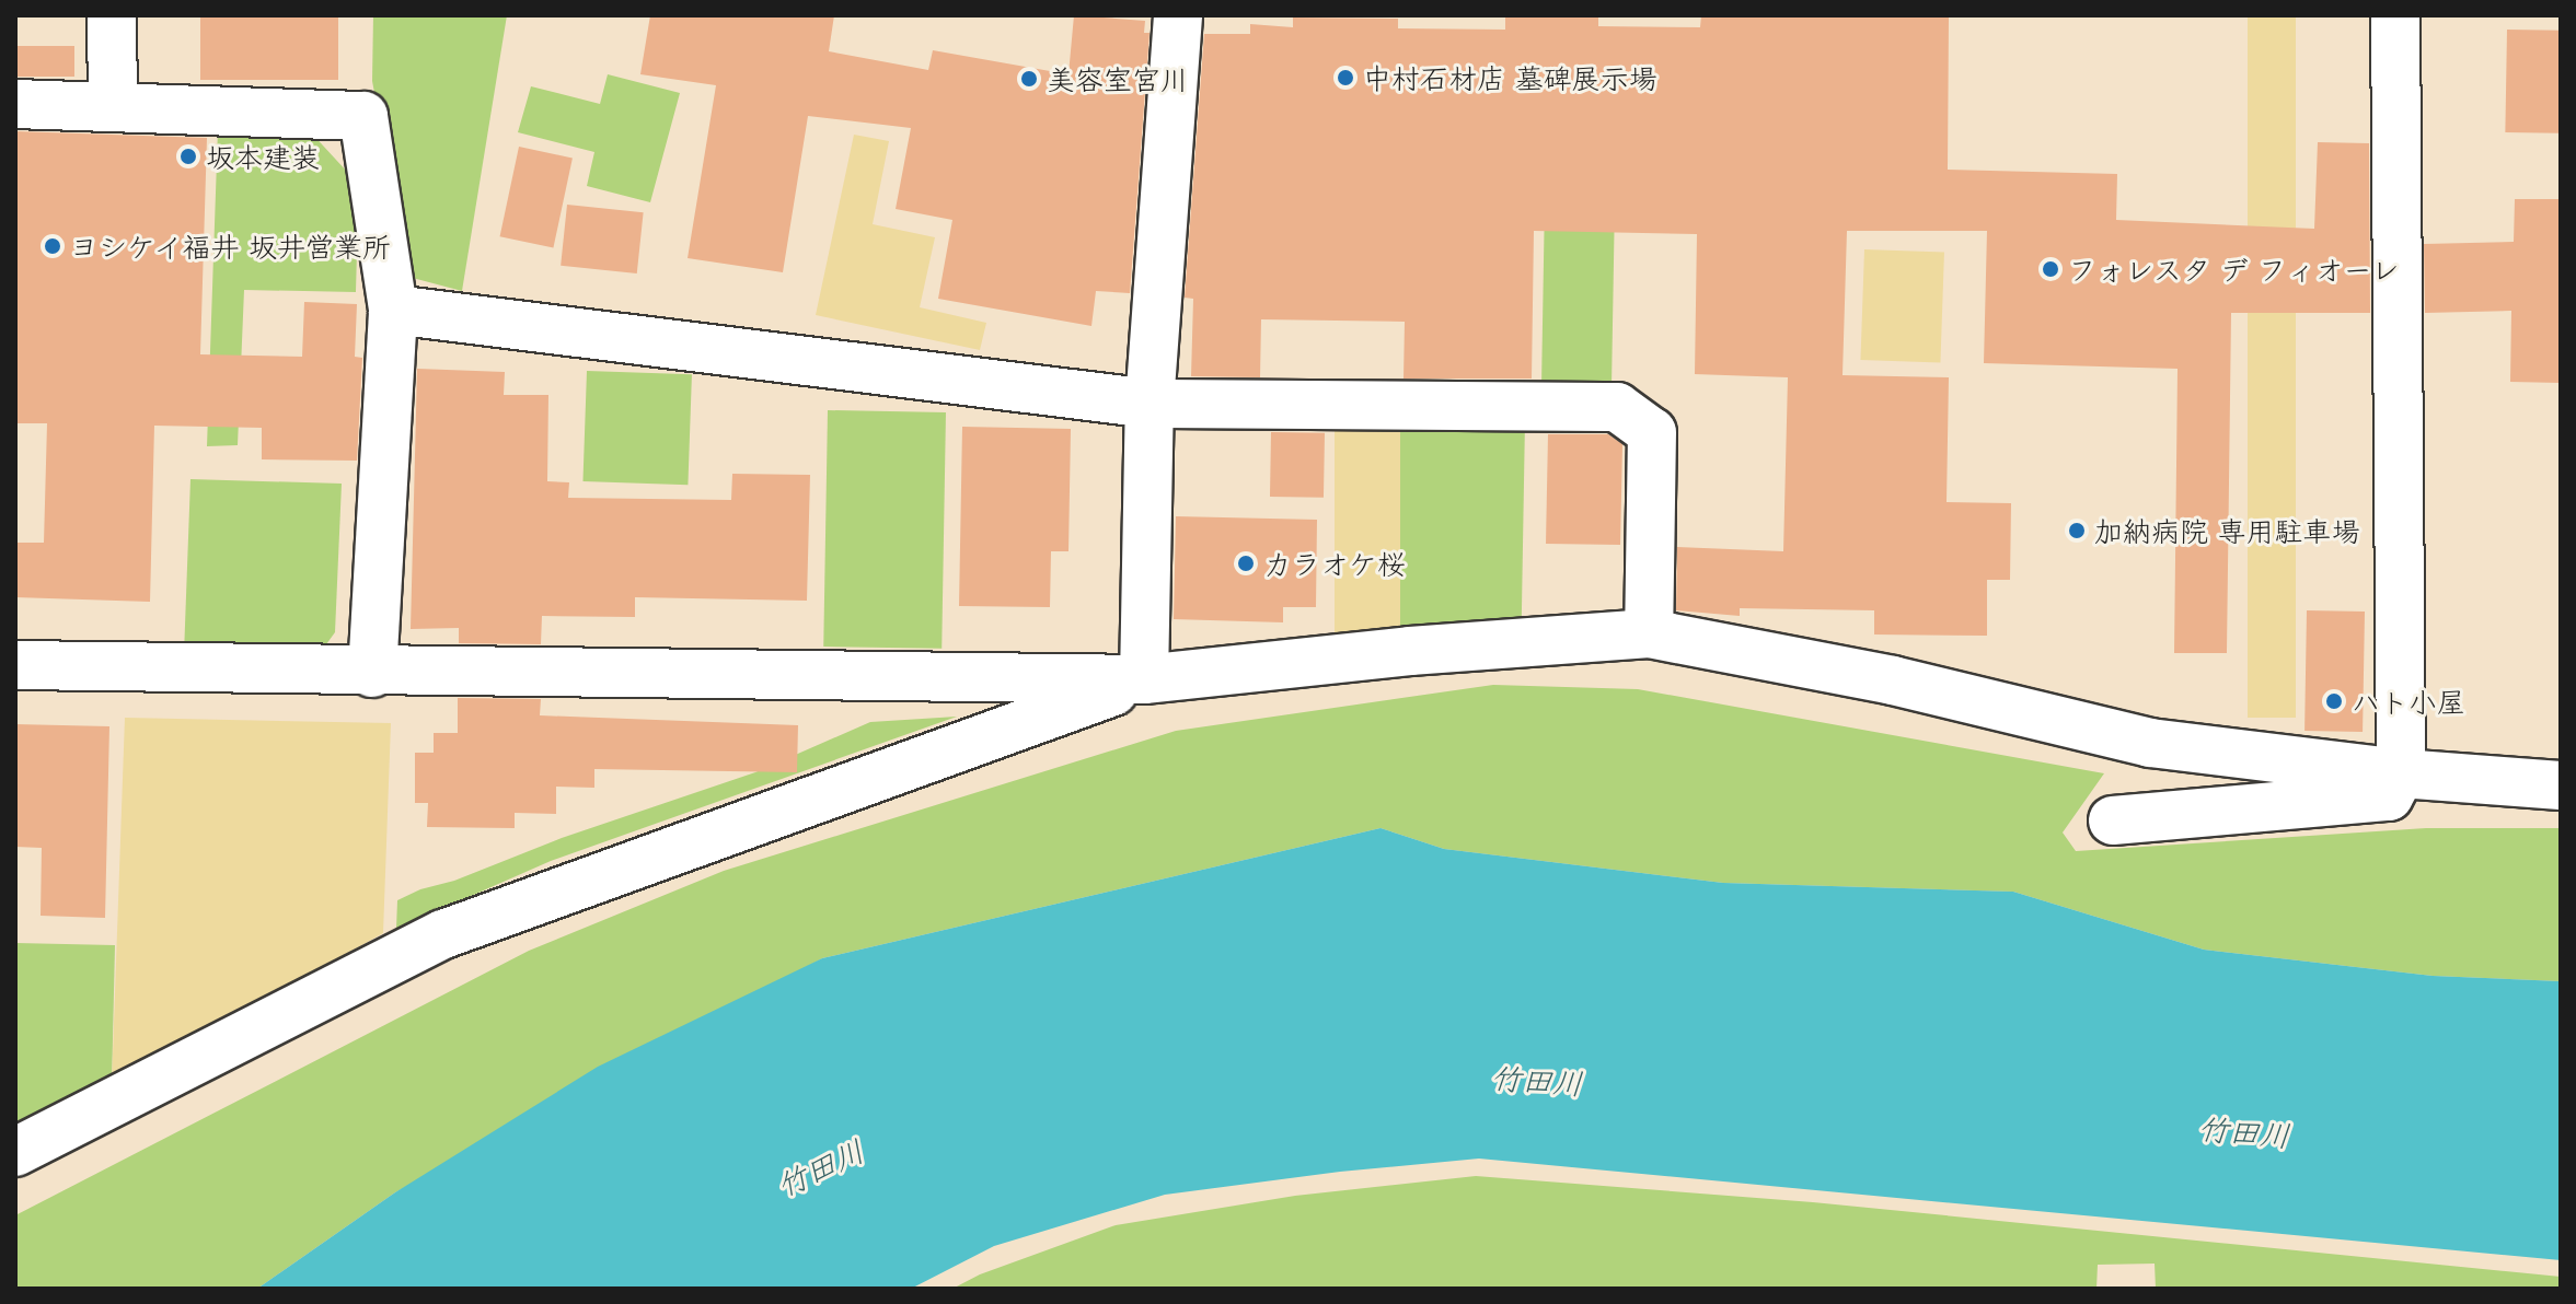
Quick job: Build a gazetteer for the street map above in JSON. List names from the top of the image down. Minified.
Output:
{"water":["竹田川"],"places":["中村石材店 墓碑展示場","美容室宮川","坂本建装","ヨシケイ福井 坂井営業所","フォレスタ デ フィオーレ","加納病院 専用駐車場","カラオケ桜","ハト小屋"]}
